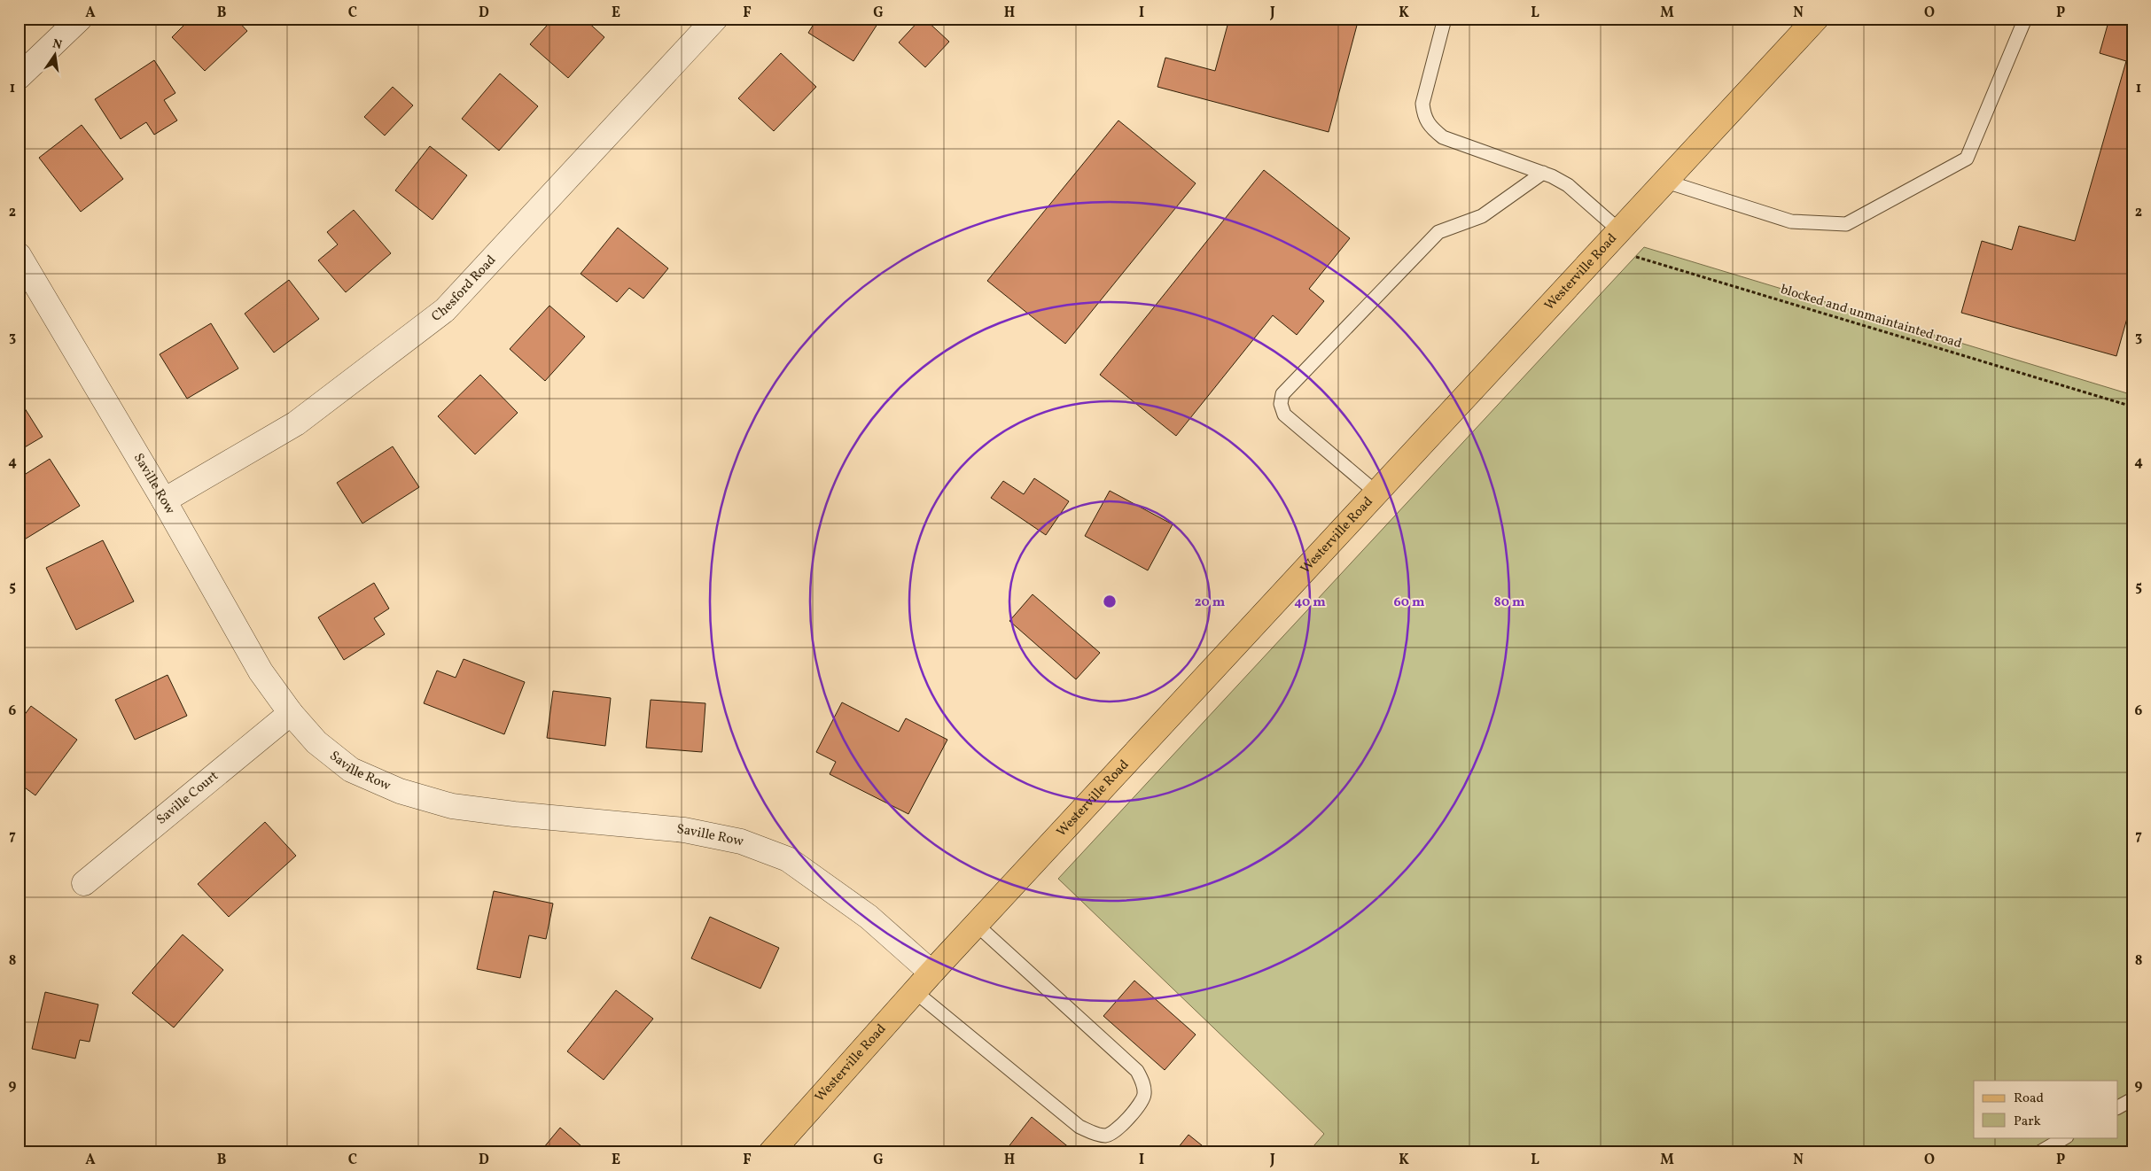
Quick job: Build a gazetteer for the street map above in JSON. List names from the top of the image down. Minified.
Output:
{"streets":{"main road":["Westerville Road"],"street":["Chesford Road","Saville Row","Saville Court"],"path":["blocked and unmaintainted road"]},"crossings":[["Westerville Road","blocked and unmaintainted road"],["Westerville Road","Saville Row"],["Chesford Road","Saville Row"],["Saville Row","Saville Court"]],"legend":["Road","Park"],"north":"top","grid":{"columns":["A","B","C","D","E","F","G","H","I","J","K","L","M","N","O","P"],"rows":["1","2","3","4","5","6","7","8","9"]},"rings":["20 m","40 m","60 m","80 m"]}
